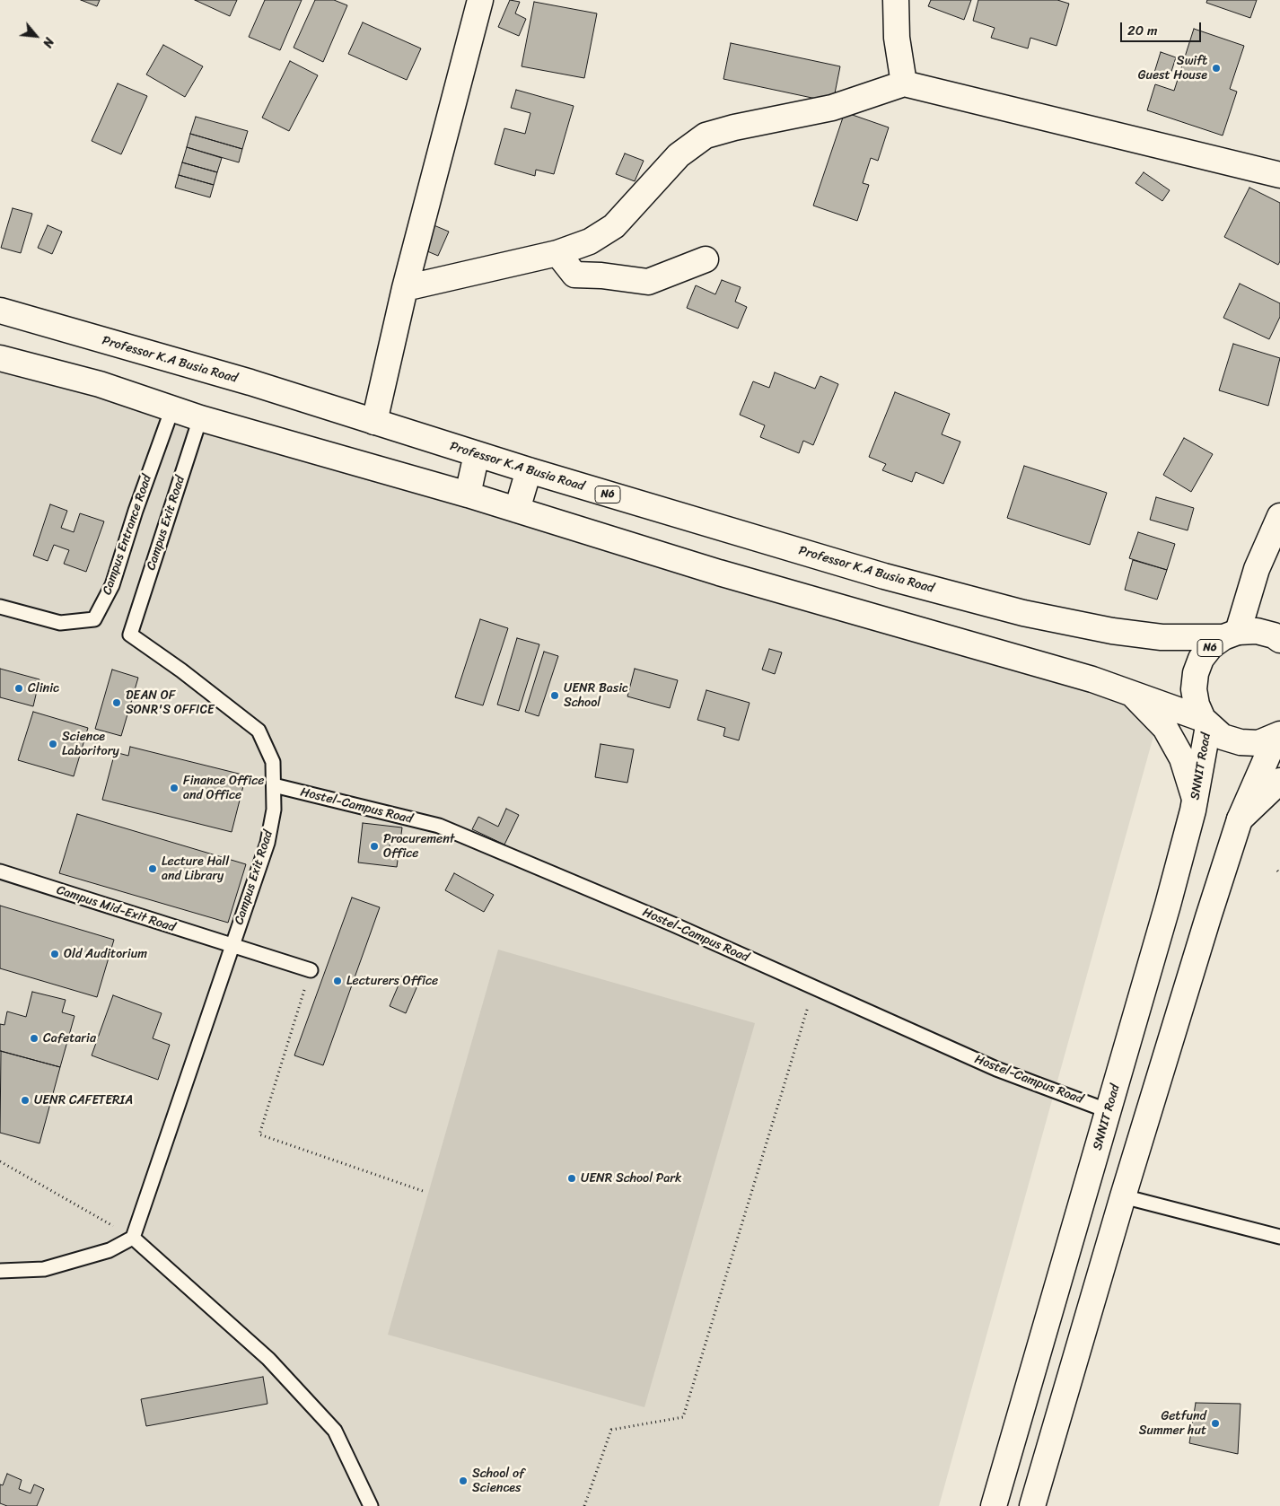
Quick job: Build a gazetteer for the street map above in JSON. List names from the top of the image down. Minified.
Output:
{"streets":{"street":["Professor K.A Busia Road","N6","SNNIT Road"],"lane":["Campus Exit Road","Campus Entrance Road","Hostel-Campus Road","Campus Mid-Exit Road"]},"crossings":[["Professor K.A Busia Road","N6"],["N6","SNNIT Road"],["Campus Exit Road","Hostel-Campus Road"],["Campus Exit Road","Campus Mid-Exit Road"],["SNNIT Road","Hostel-Campus Road"]],"places":["Swift Guest House","Clinic","UENR Basic School","DEAN OF SONR'S OFFICE","Science Laboritory","Finance Office and Office","Procurement Office","Lecture Hall and Library","Old Auditorium","Lecturers Office","Cafetaria","UENR CAFETERIA","UENR School Park","Getfund Summer hut","School of Sciences"],"scale_bar":"20 m","north":"bottom right"}
